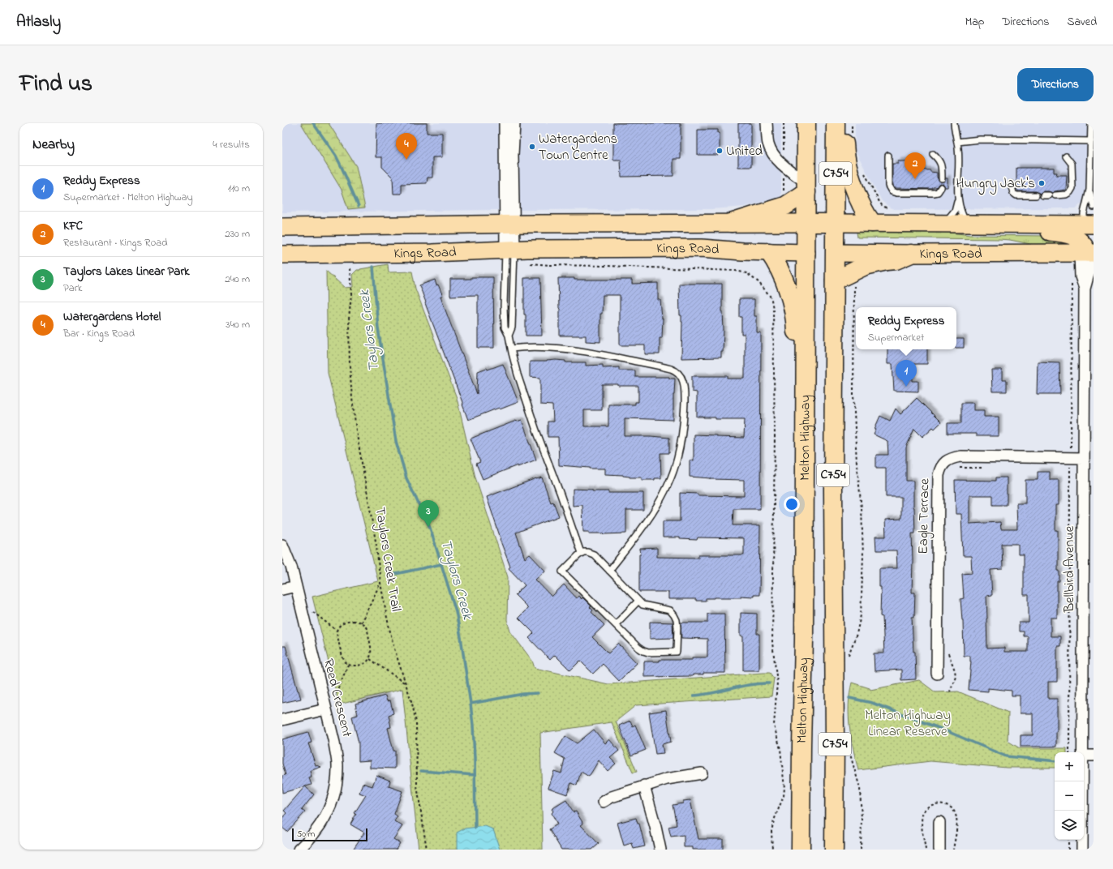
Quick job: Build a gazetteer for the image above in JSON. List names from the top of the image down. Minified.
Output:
{"streets":{"highway":["C754","Kings Road","Melton Highway"],"street":["Eagle Terrace","Bellbird Avenue","Reed Crescent"],"path":["Taylors Creek Trail"]},"crossings":[["Kings Road","Melton Highway"],["Kings Road","Bellbird Avenue"],["Eagle Terrace","Bellbird Avenue"]],"water":["Taylors Creek"],"parks":["Melton Highway Linear Reserve"],"places":["Watergardens Town Centre","United","Hungry Jack's"],"scale_bar":"50 m","page":{"header":"Atlasly","nav":["Map","Directions","Saved"],"title":"Find us","buttons":"Directions","heading":["Nearby","4 results"],"pins":["4","2","1","3"],"list":[{"mark":"1","name":"Reddy Express","note":"Supermarket · Melton Highway","value":"110 m"},{"mark":"2","name":"KFC","note":"Restaurant · Kings Road","value":"230 m"},{"mark":"3","name":"Taylors Lakes Linear Park","note":"Park","value":"240 m"},{"mark":"4","name":"Watergardens Hotel","note":"Bar · Kings Road","value":"340 m"}],"popup":["Reddy Express","Supermarket"],"map_buttons":["+","−"],"scale":"50 m"}}
